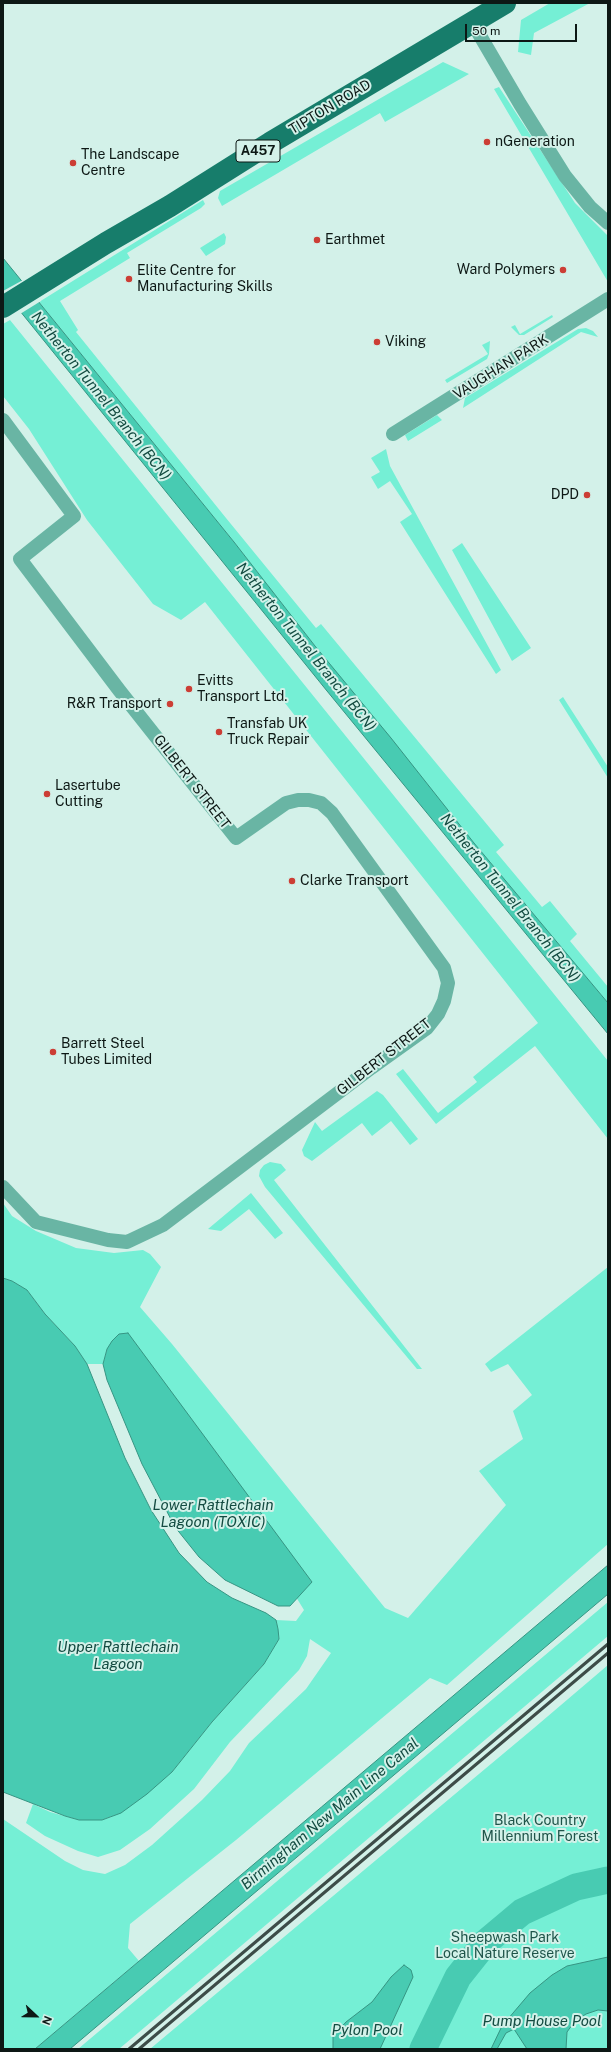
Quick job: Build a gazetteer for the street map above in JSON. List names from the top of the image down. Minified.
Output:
{"streets":{"main road":["TIPTON ROAD","A457"],"street":["VAUGHAN PARK","GILBERT STREET"]},"crossings":[["TIPTON ROAD","A457"]],"water":["Netherton Tunnel Branch (BCN)","Lower Rattlechain Lagoon (TOXIC)","Upper Rattlechain Lagoon","Birmingham New Main Line Canal","Pump House Pool","Pylon Pool"],"parks":["Black Country Millennium Forest","Sheepwash Park Local Nature Reserve"],"places":["nGeneration","The Landscape Centre","Earthmet","Ward Polymers","Elite Centre for Manufacturing Skills","Viking","DPD","Evitts Transport Ltd.","R&R Transport","Transfab UK Truck Repair","Lasertube Cutting","Clarke Transport","Barrett Steel Tubes Limited"],"scale_bar":"50 m","north":"right"}
